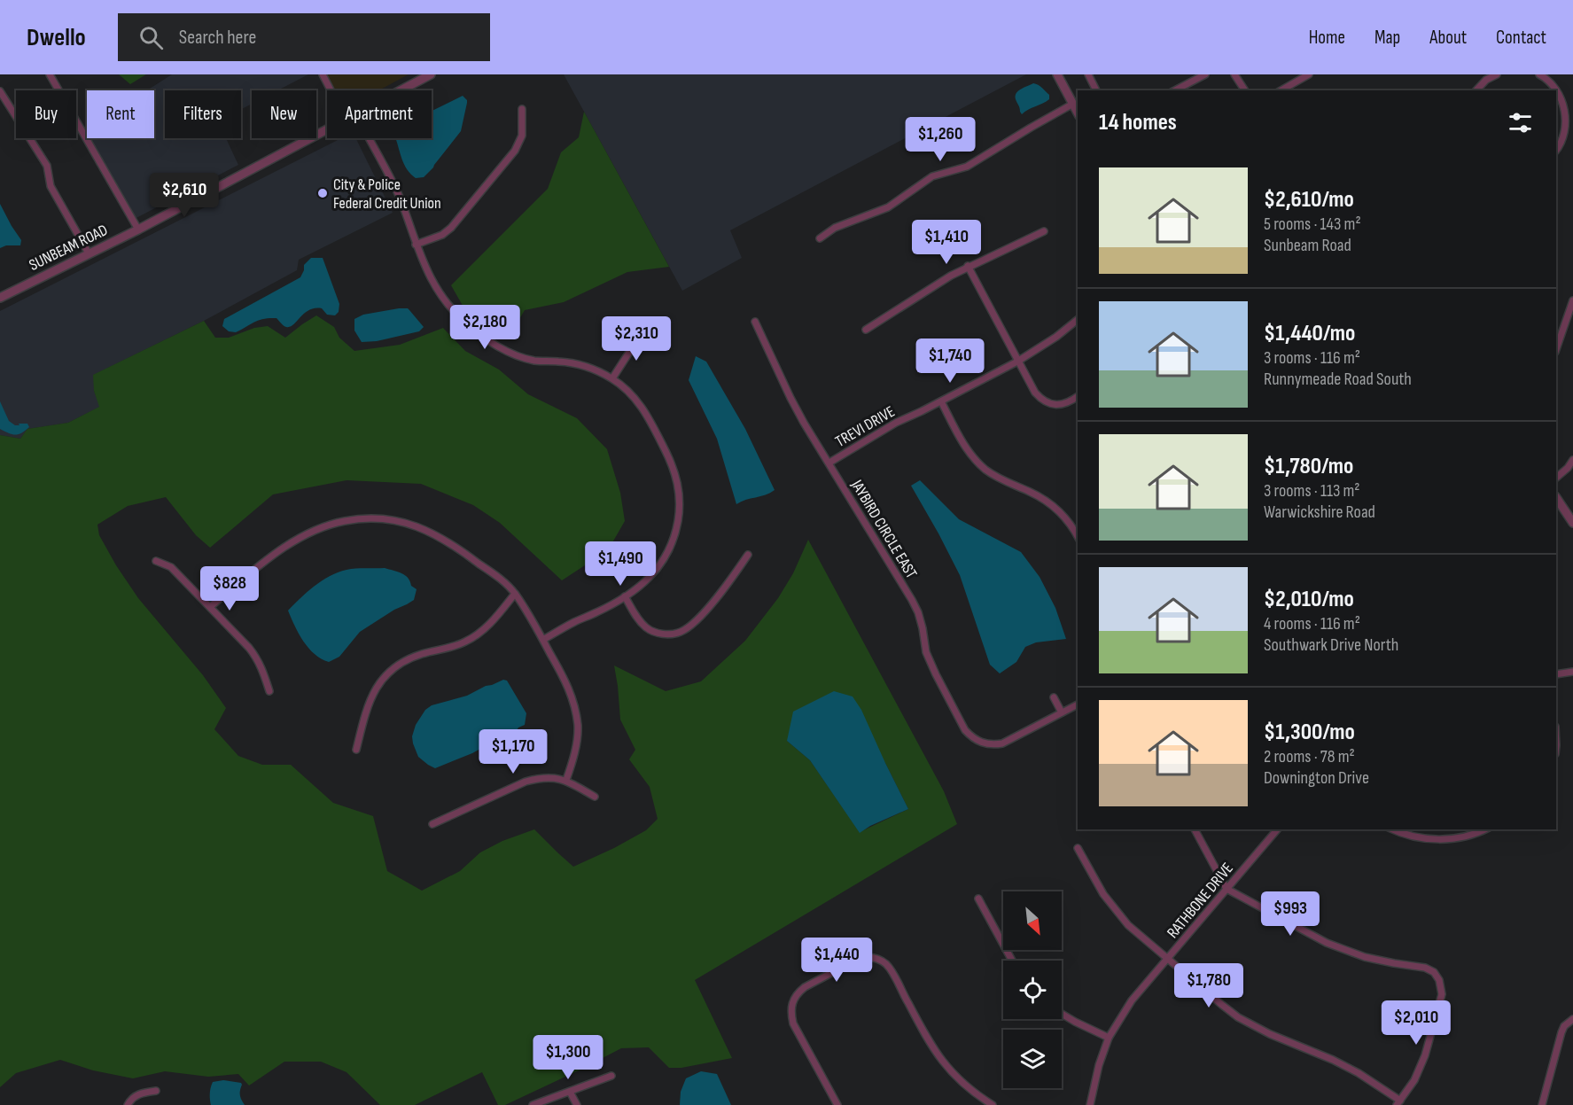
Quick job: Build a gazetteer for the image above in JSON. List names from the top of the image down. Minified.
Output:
{"streets":{"street":["SUNBEAM ROAD","TREVI DRIVE","JAYBIRD CIRCLE EAST","RATHBONE DRIVE"]},"crossings":[["TREVI DRIVE","JAYBIRD CIRCLE EAST"]],"places":["City & Police Federal Credit Union"],"north":"bottom right","page":{"header":"Dwello","search":"Search here","nav":["Home","Map","About","Contact"],"chip":["Buy","Rent","Filters","New","Apartment"],"heading":"14 homes","price":["$1,260","$2,610","$1,410","$2,180","$2,310","$1,740","$1,490","$828","$1,170","$993","$1,440","$1,780","$2,010","$1,300"],"list":[{"name":"$2,610/mo","note":"5 rooms · 143 m² · Sunbeam Road"},{"name":"$1,440/mo","note":"3 rooms · 116 m² · Runnymeade Road South"},{"name":"$1,780/mo","note":"3 rooms · 113 m² · Warwickshire Road"},{"name":"$2,010/mo","note":"4 rooms · 116 m² · Southwark Drive North"},{"name":"$1,300/mo","note":"2 rooms · 78 m² · Downington Drive"}]}}
